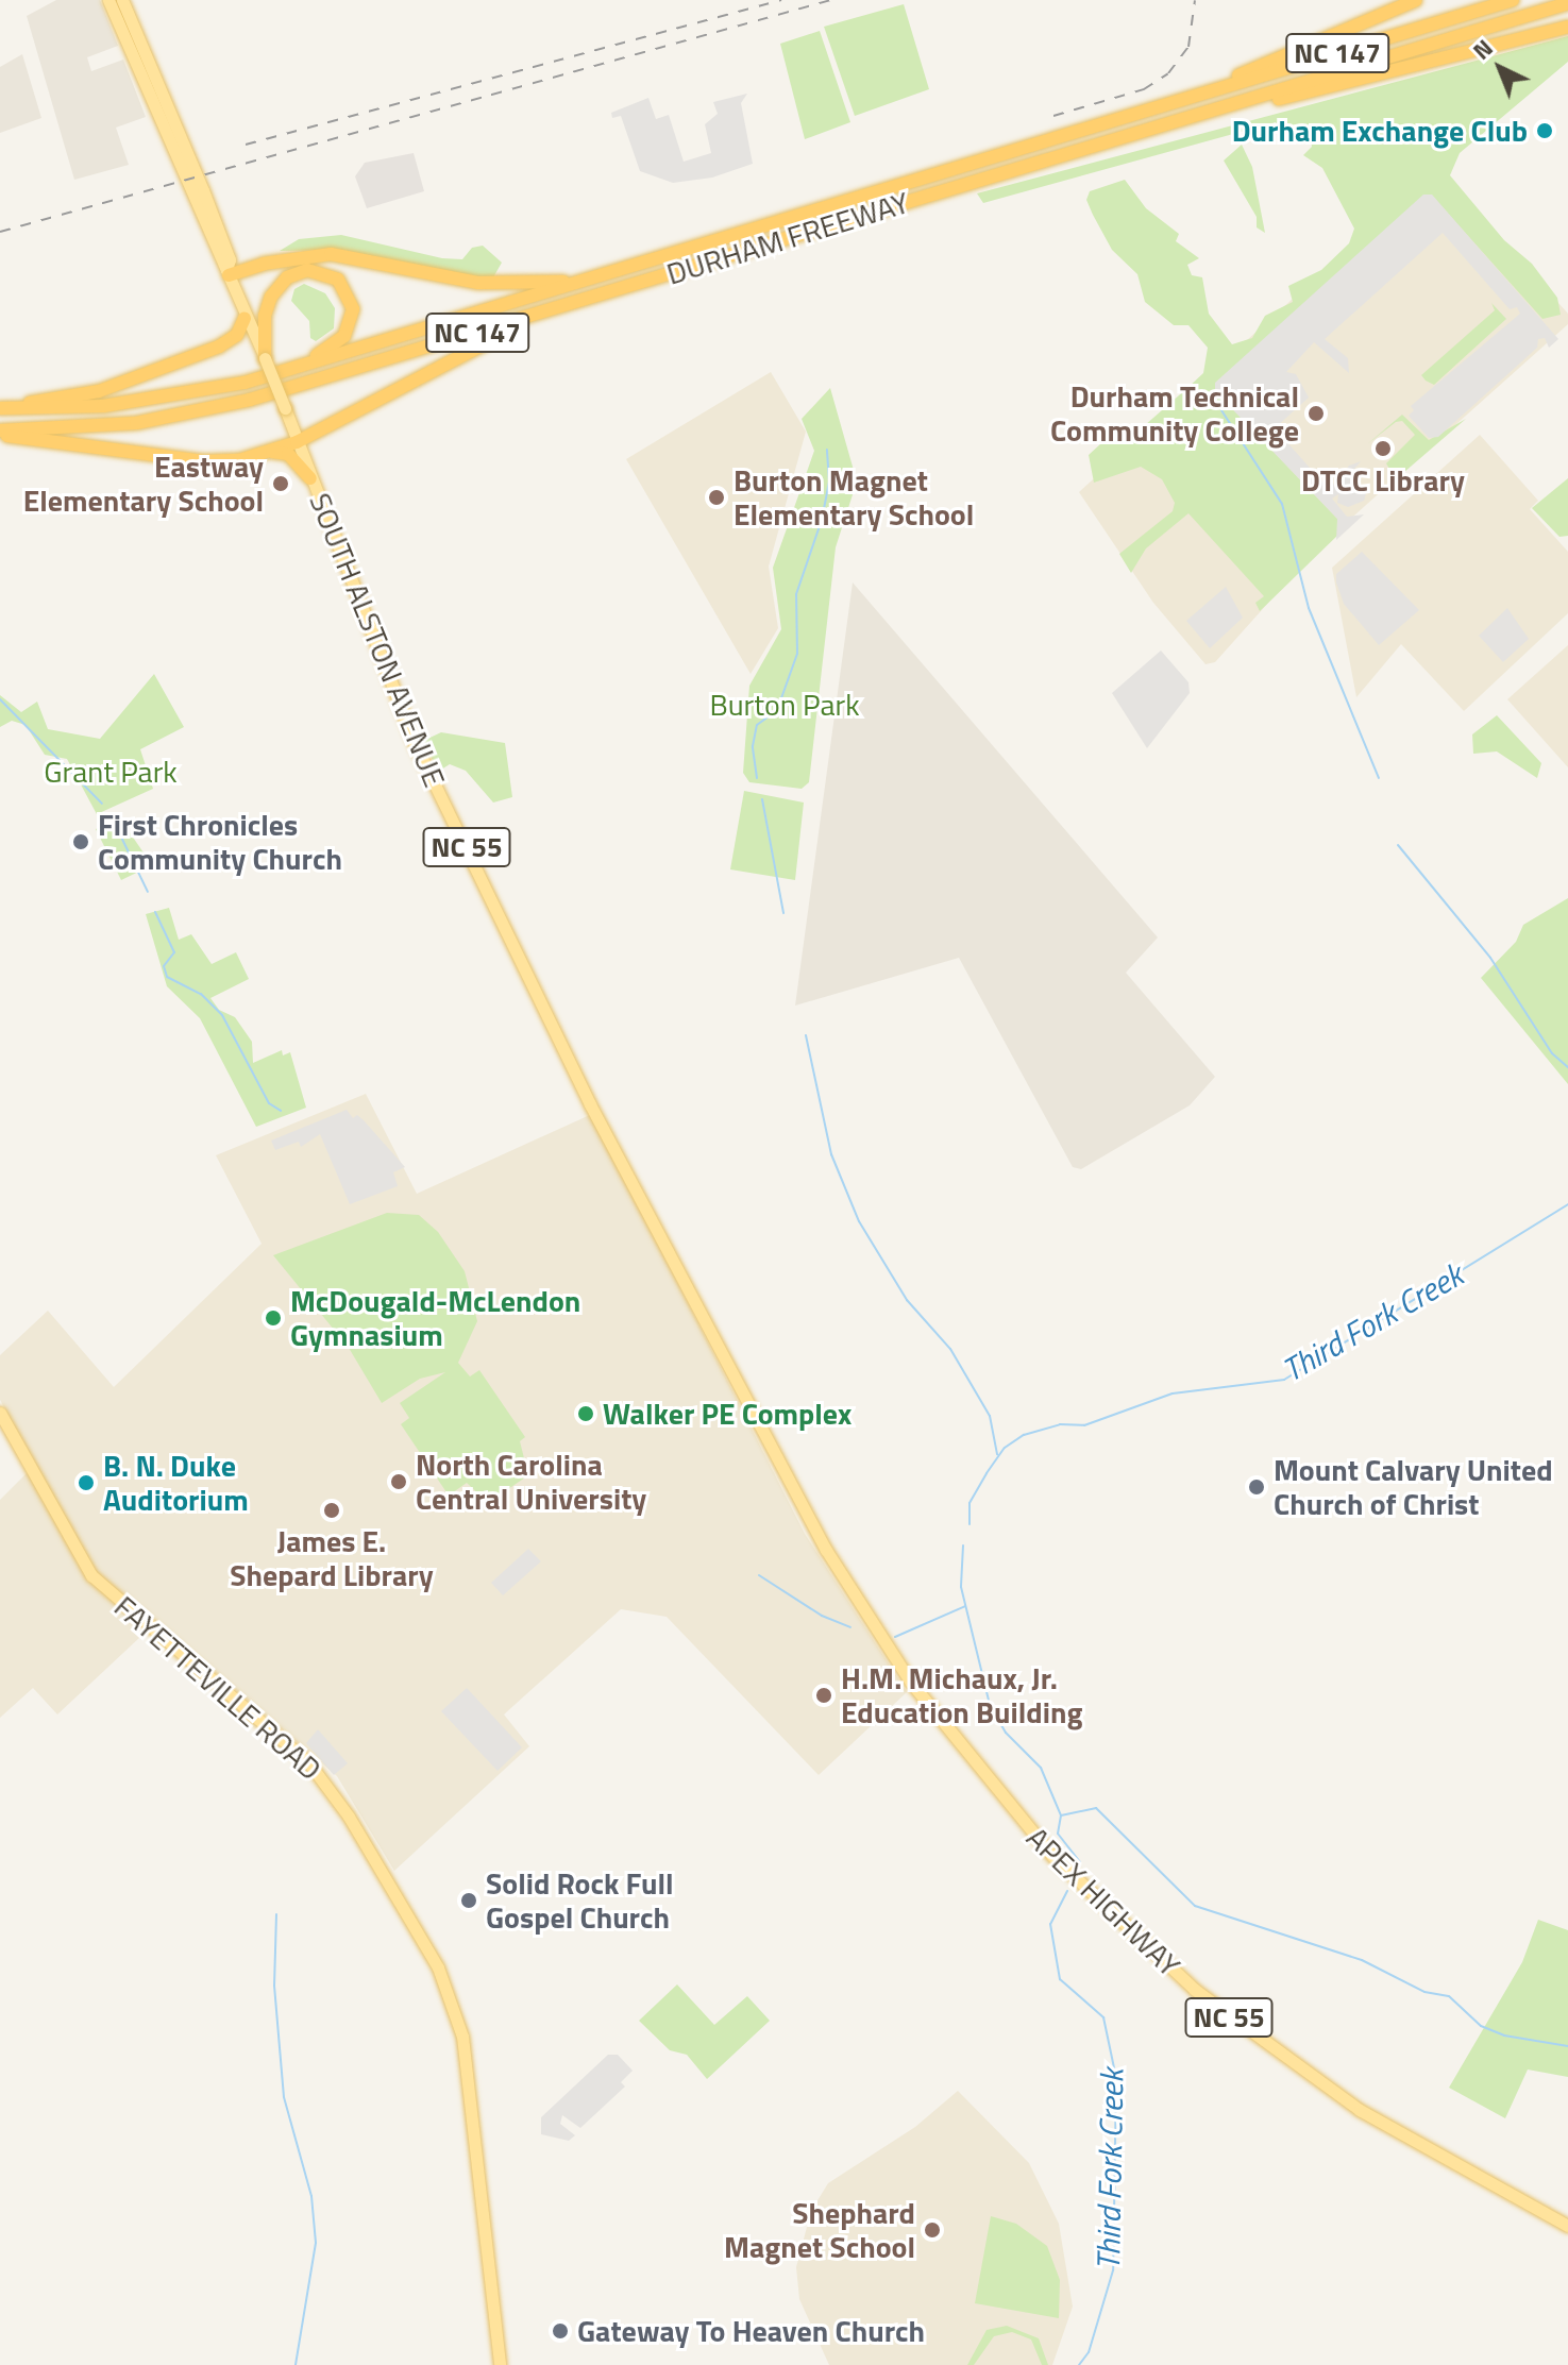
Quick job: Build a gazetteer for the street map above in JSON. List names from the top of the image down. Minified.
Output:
{"streets":{"highway":["NC 147","DURHAM FREEWAY"],"main road":["SOUTH ALSTON AVENUE","NC 55","FAYETTEVILLE ROAD","APEX HIGHWAY"]},"crossings":[["SOUTH ALSTON AVENUE","NC 55"],["SOUTH ALSTON AVENUE","APEX HIGHWAY"]],"water":["Third Fork Creek"],"parks":["Burton Park","Grant Park"],"places":["Durham Exchange Club","Durham Technical Community College","DTCC Library","Eastway Elementary School","Burton Magnet Elementary School","First Chronicles Community Church","McDougald-McLendon Gymnasium","Walker PE Complex","North Carolina Central University","B. N. Duke Auditorium","Mount Calvary United Church of Christ","James E. Shepard Library","H.M. Michaux, Jr. Education Building","Solid Rock Full Gospel Church","Shephard Magnet School","Gateway To Heaven Church"],"north":"top left"}
